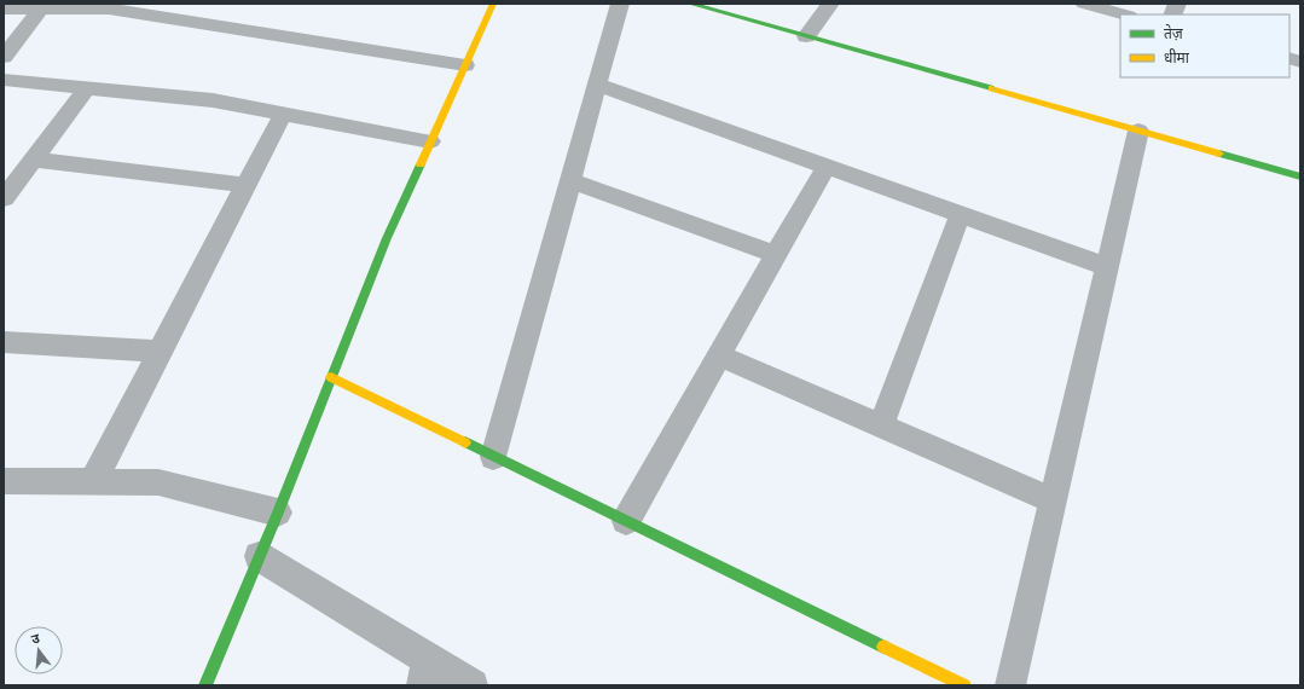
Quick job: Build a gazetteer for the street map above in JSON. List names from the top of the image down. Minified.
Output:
{"legend":["तेज़","धीमा"],"north":"top"}
